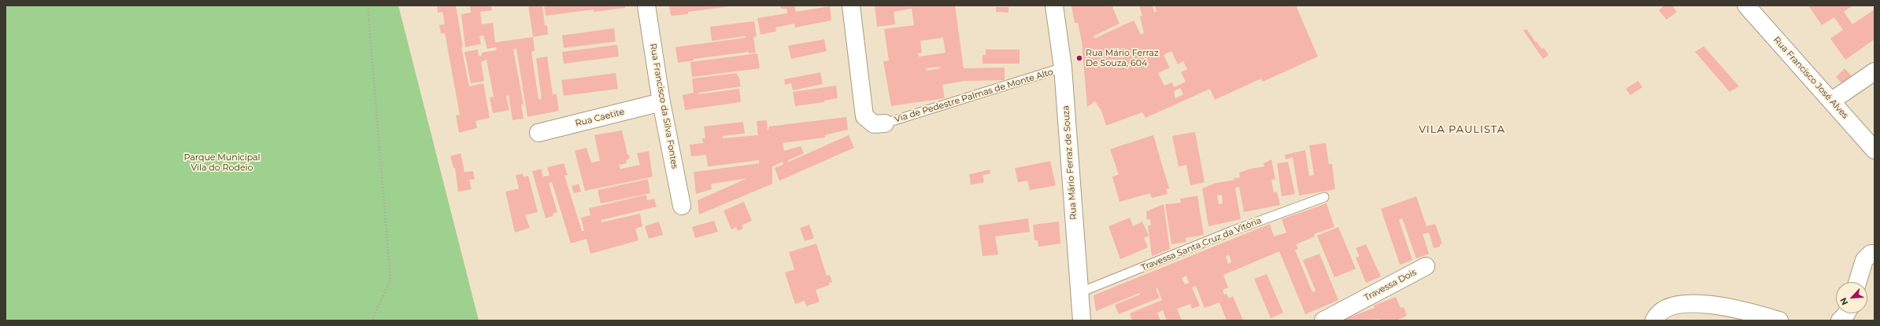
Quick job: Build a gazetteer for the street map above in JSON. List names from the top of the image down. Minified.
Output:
{"streets":{"street":["Rua Francisco José Alves","Rua Francisco da Silva Fontes","Rua Caetite","Rua Mário Ferraz de Souza","Travessa Dois"],"lane":["Via de Pedestre Palmas de Monte Alto","Travessa Santa Cruz da Vitória"]},"crossings":[["Via de Pedestre Palmas de Monte Alto","Rua Mário Ferraz de Souza"],["Rua Francisco da Silva Fontes","Rua Caetite"],["Rua Mário Ferraz de Souza","Travessa Santa Cruz da Vitória"]],"districts":["VILA PAULISTA"],"parks":["Parque Municipal Vila do Rodeio"],"places":["Rua Mário Ferraz De Souza, 604"],"north":"bottom left"}
